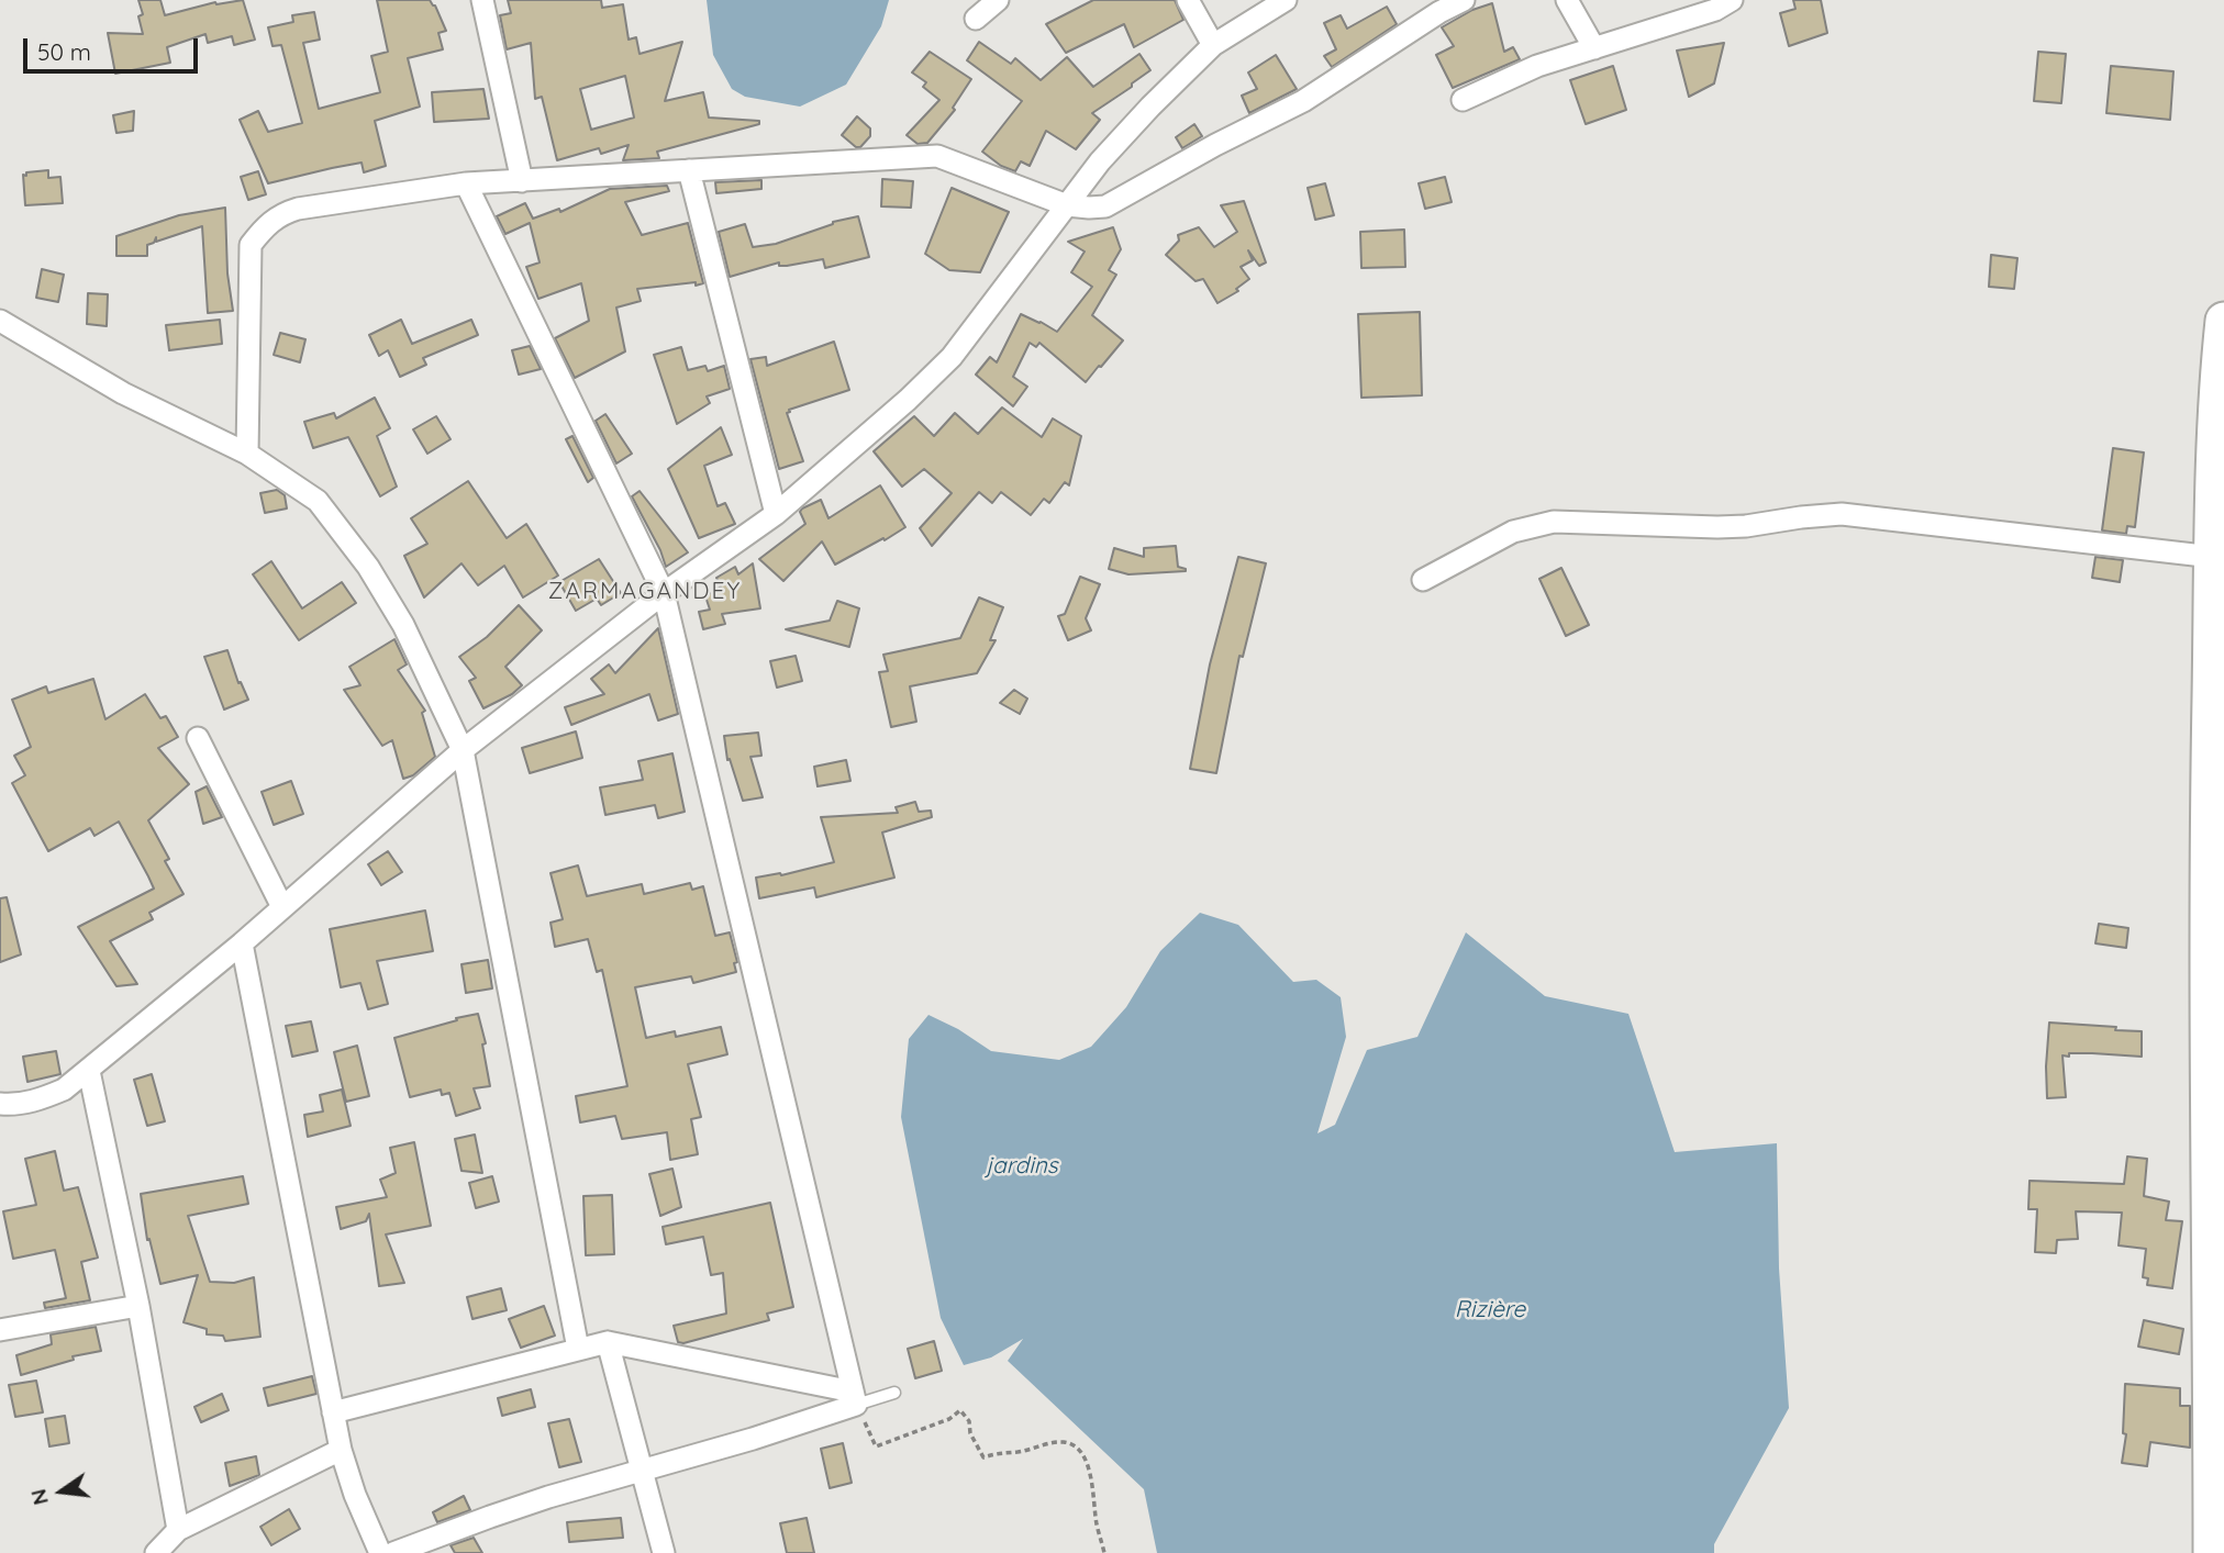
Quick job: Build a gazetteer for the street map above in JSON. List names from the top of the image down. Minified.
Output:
{"districts":["ZARMAGANDEY"],"water":["jardins","Rizière"],"scale_bar":"50 m","north":"left"}
